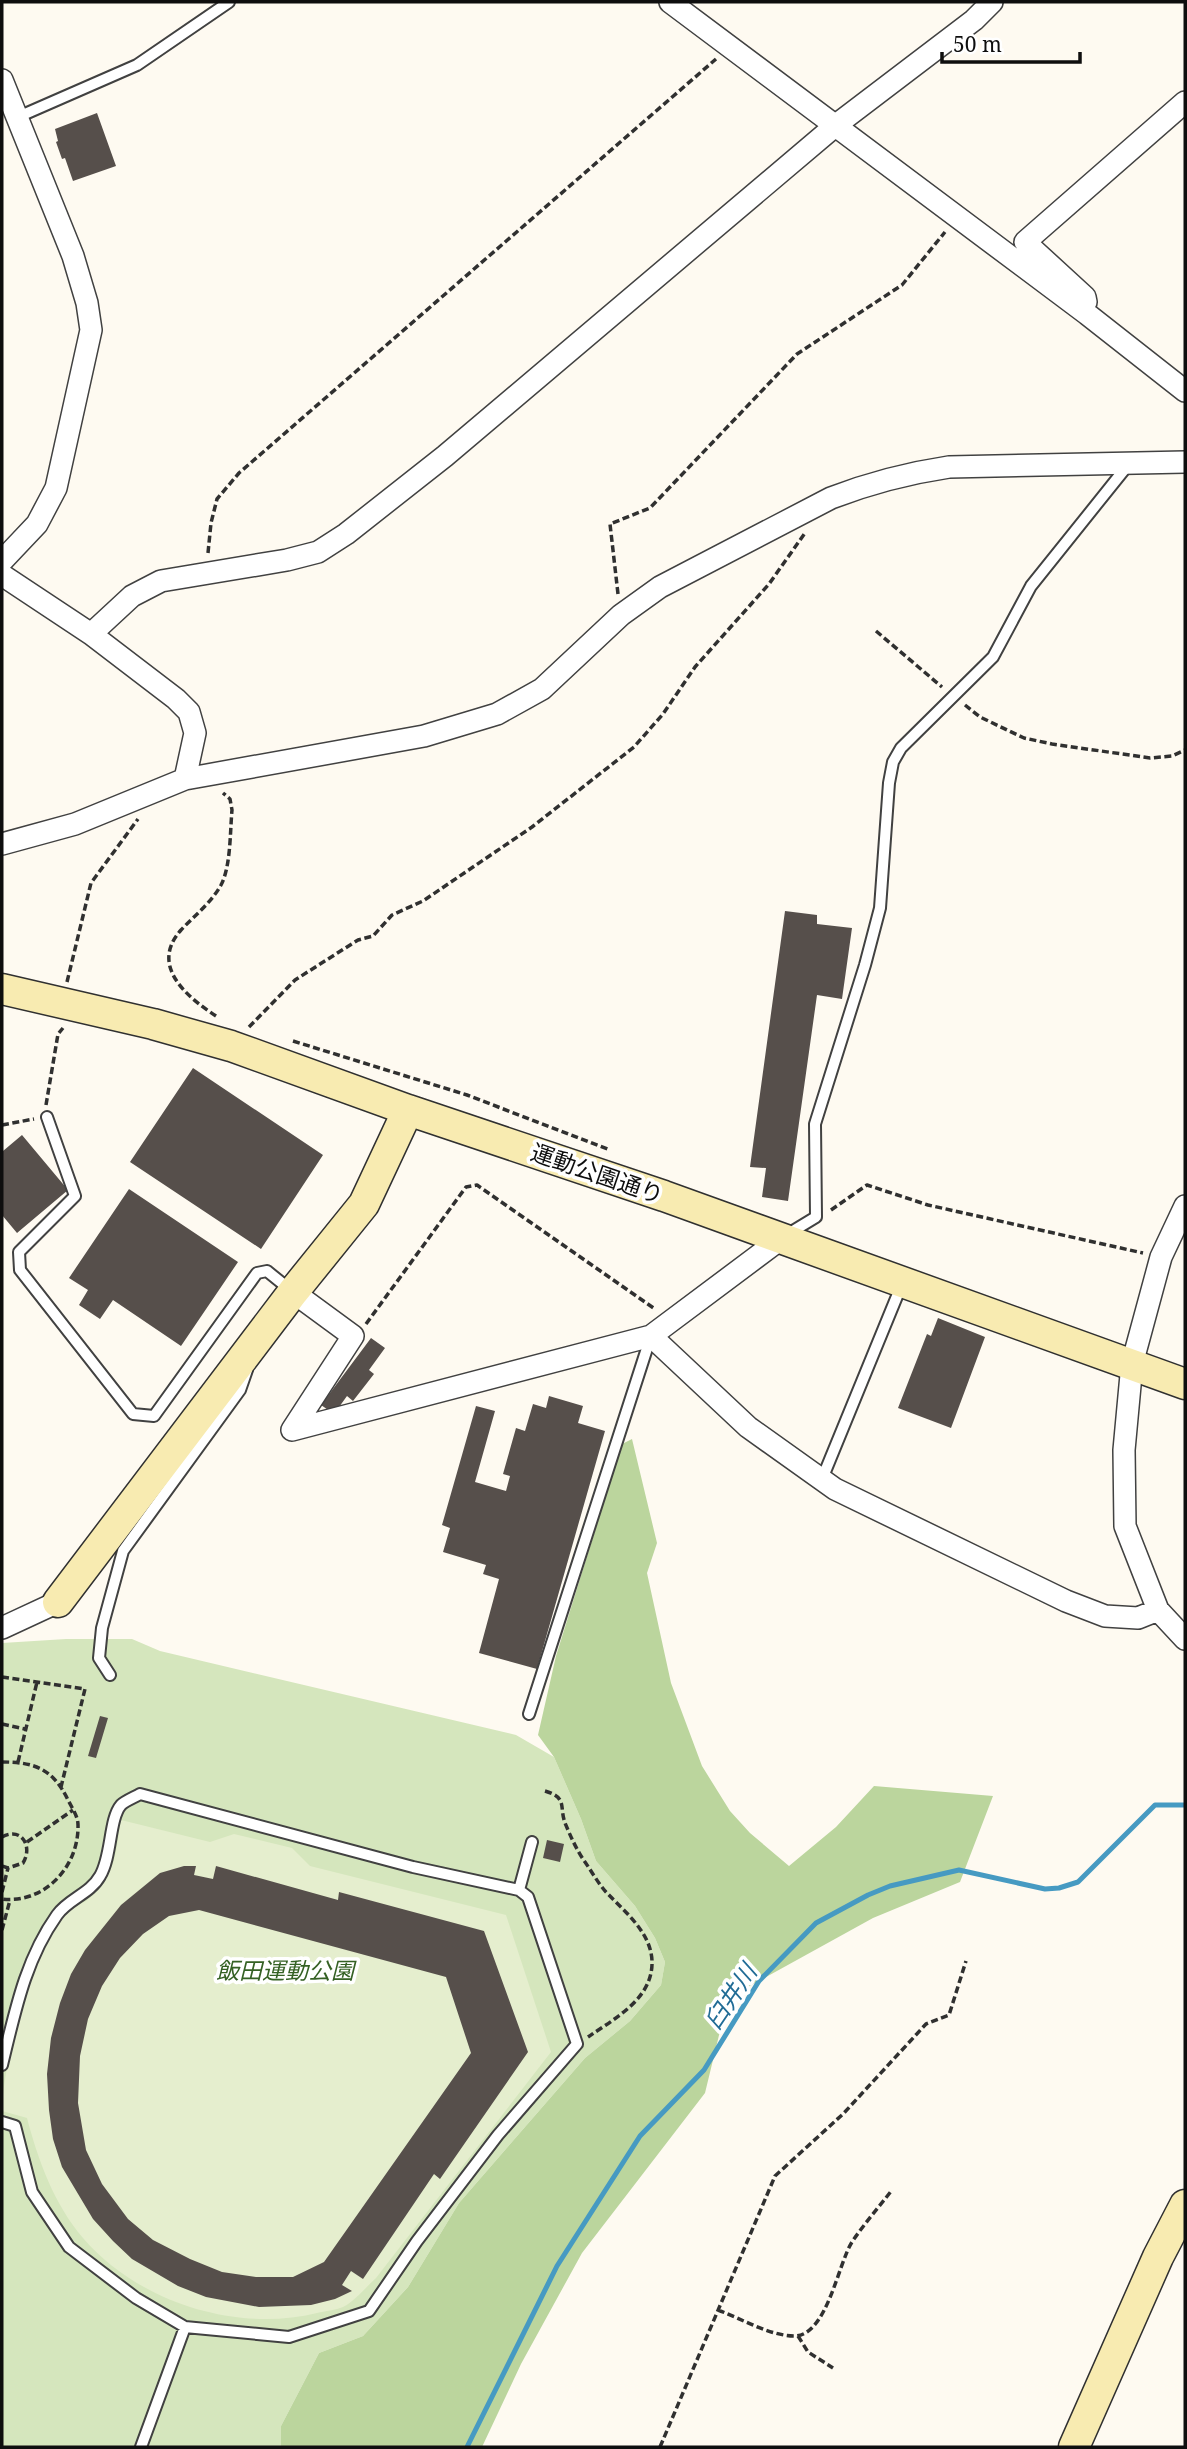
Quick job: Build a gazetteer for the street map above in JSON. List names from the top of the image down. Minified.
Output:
{"streets":{"street":["運動公園通り"]},"water":["臼井川"],"parks":["飯田運動公園"],"scale_bar":"50 m"}
